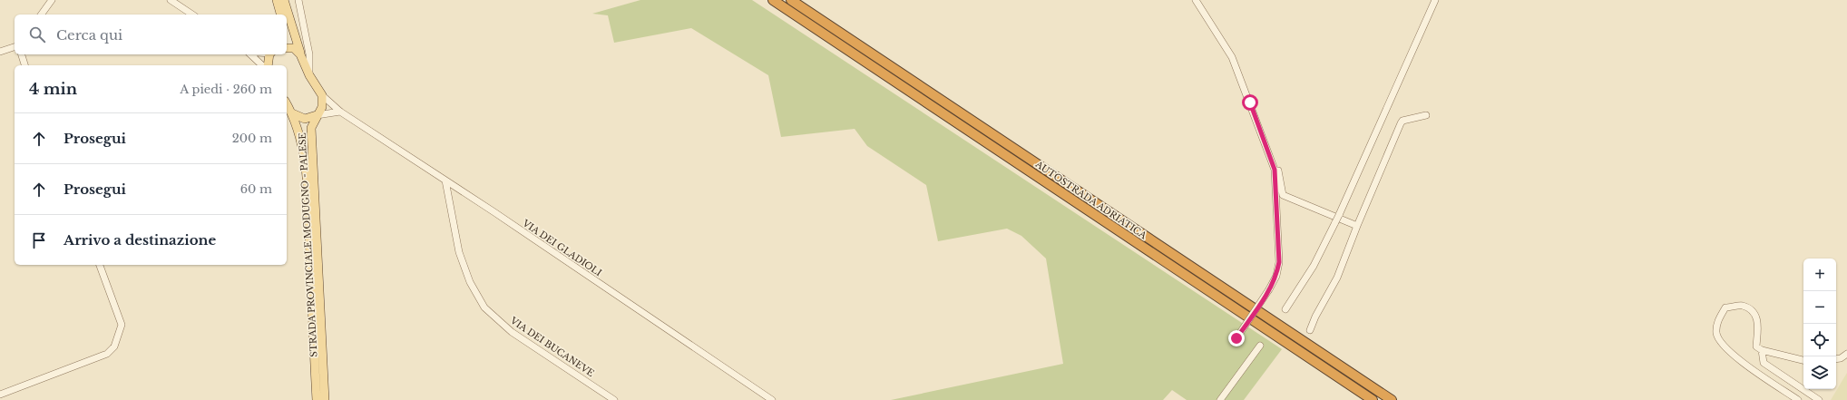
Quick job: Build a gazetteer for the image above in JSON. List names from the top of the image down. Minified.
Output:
{"streets":{"highway":["AUTOSTRADA ADRIATICA"],"main road":["STRADA PROVINCIALE MODUGNO - PALESE"],"street":["VIA DEI GLADIOLI","VIA DEI BUCANEVE"]},"crossings":[["STRADA PROVINCIALE MODUGNO - PALESE","VIA DEI GLADIOLI"],["VIA DEI GLADIOLI","VIA DEI BUCANEVE"]],"page":{"search":"Cerca qui","heading":["4 min","A piedi · 260 m"],"list":[["Prosegui","200 m"],["Prosegui","60 m"],"Arrivo a destinazione"],"map_buttons":["+","−"]}}
